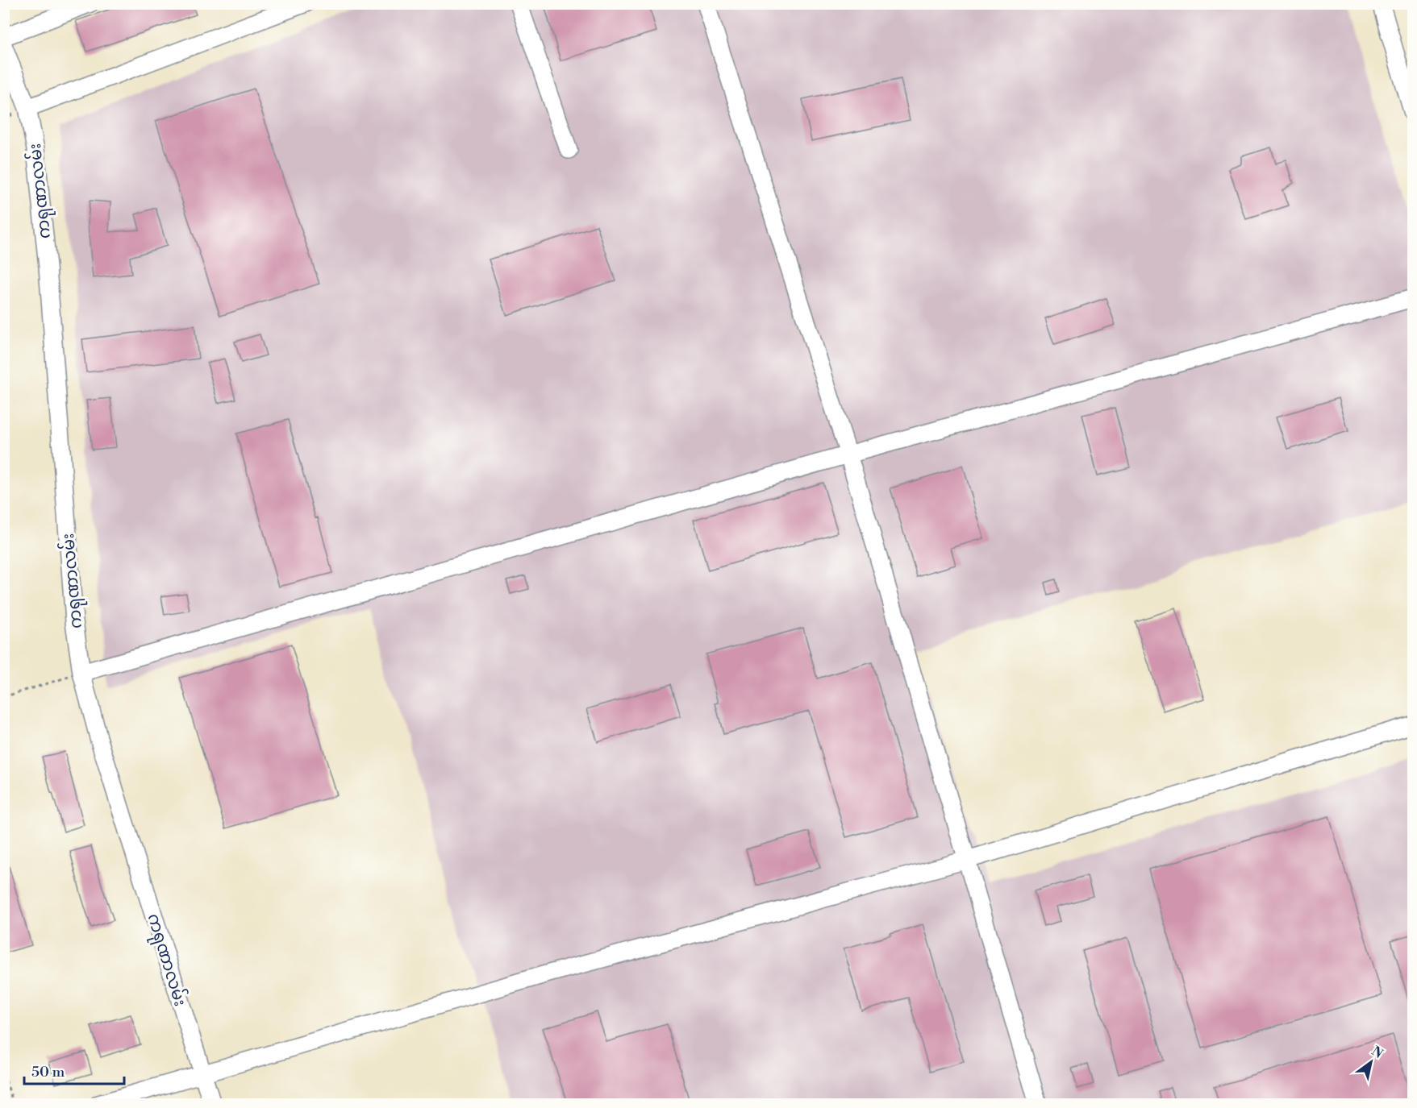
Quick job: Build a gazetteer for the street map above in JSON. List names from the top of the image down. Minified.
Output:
{"streets":{"street":["ကရုဏာလမ်း"]},"scale_bar":"50 m","north":"top right"}
